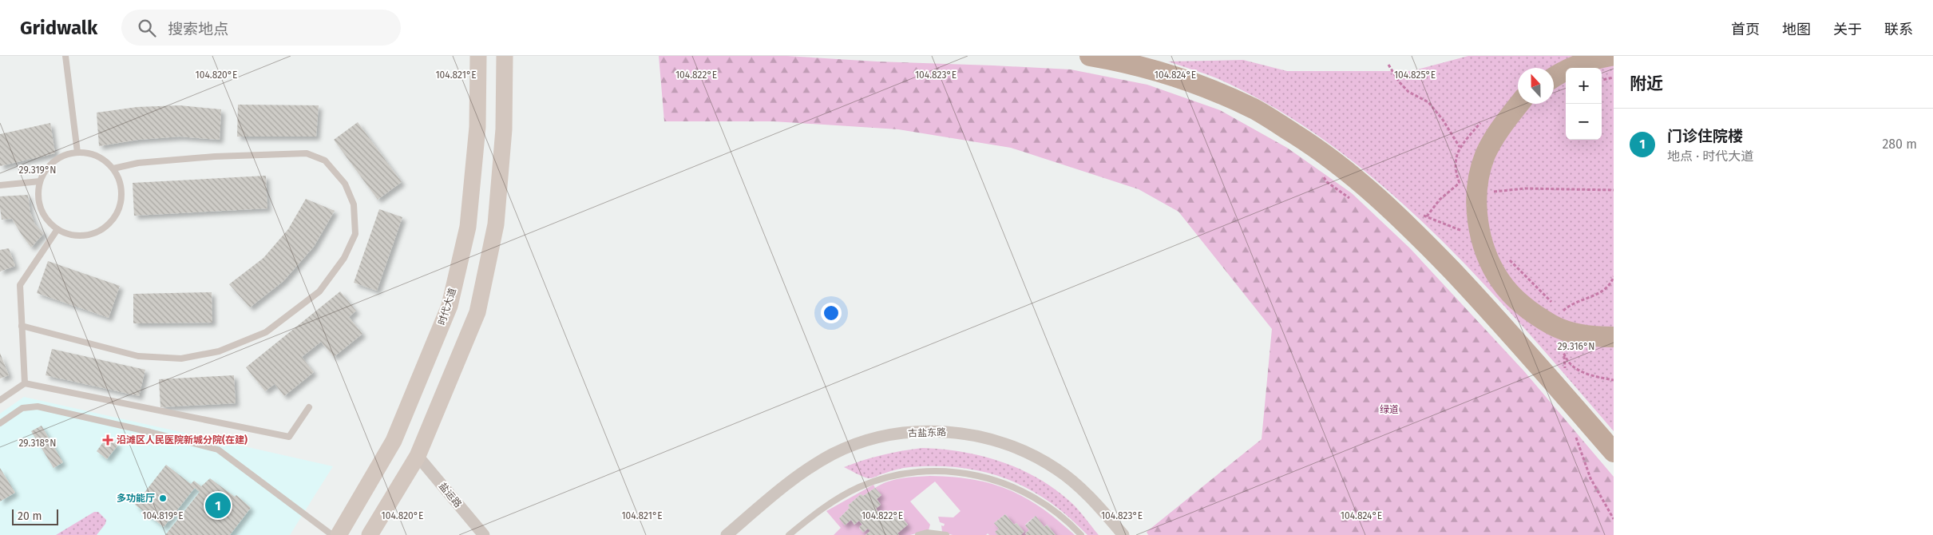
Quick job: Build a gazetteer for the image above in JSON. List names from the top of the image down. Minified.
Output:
{"streets":{"main road":["时代大道"],"street":["古盐东路","盐运路"]},"parks":["绿道"],"places":{"health":["沿滩区人民医院新城分院(在建)"],"other":["多功能厅"]},"scale_bar":"20 m","north":"top","page":{"header":"Gridwalk","search":"搜索地点","nav":["首页","地图","关于","联系"],"heading":"附近","map_buttons":["+","−"],"list":[{"mark":"1","name":"门诊住院楼","note":"地点 · 时代大道","value":"280 m"}],"pins":"1","scale":"20 m"},"coordinates":["104.820°E","104.821°E","104.822°E","104.823°E","104.824°E","104.825°E","29.319°N","29.316°N","29.318°N","104.819°E"]}
